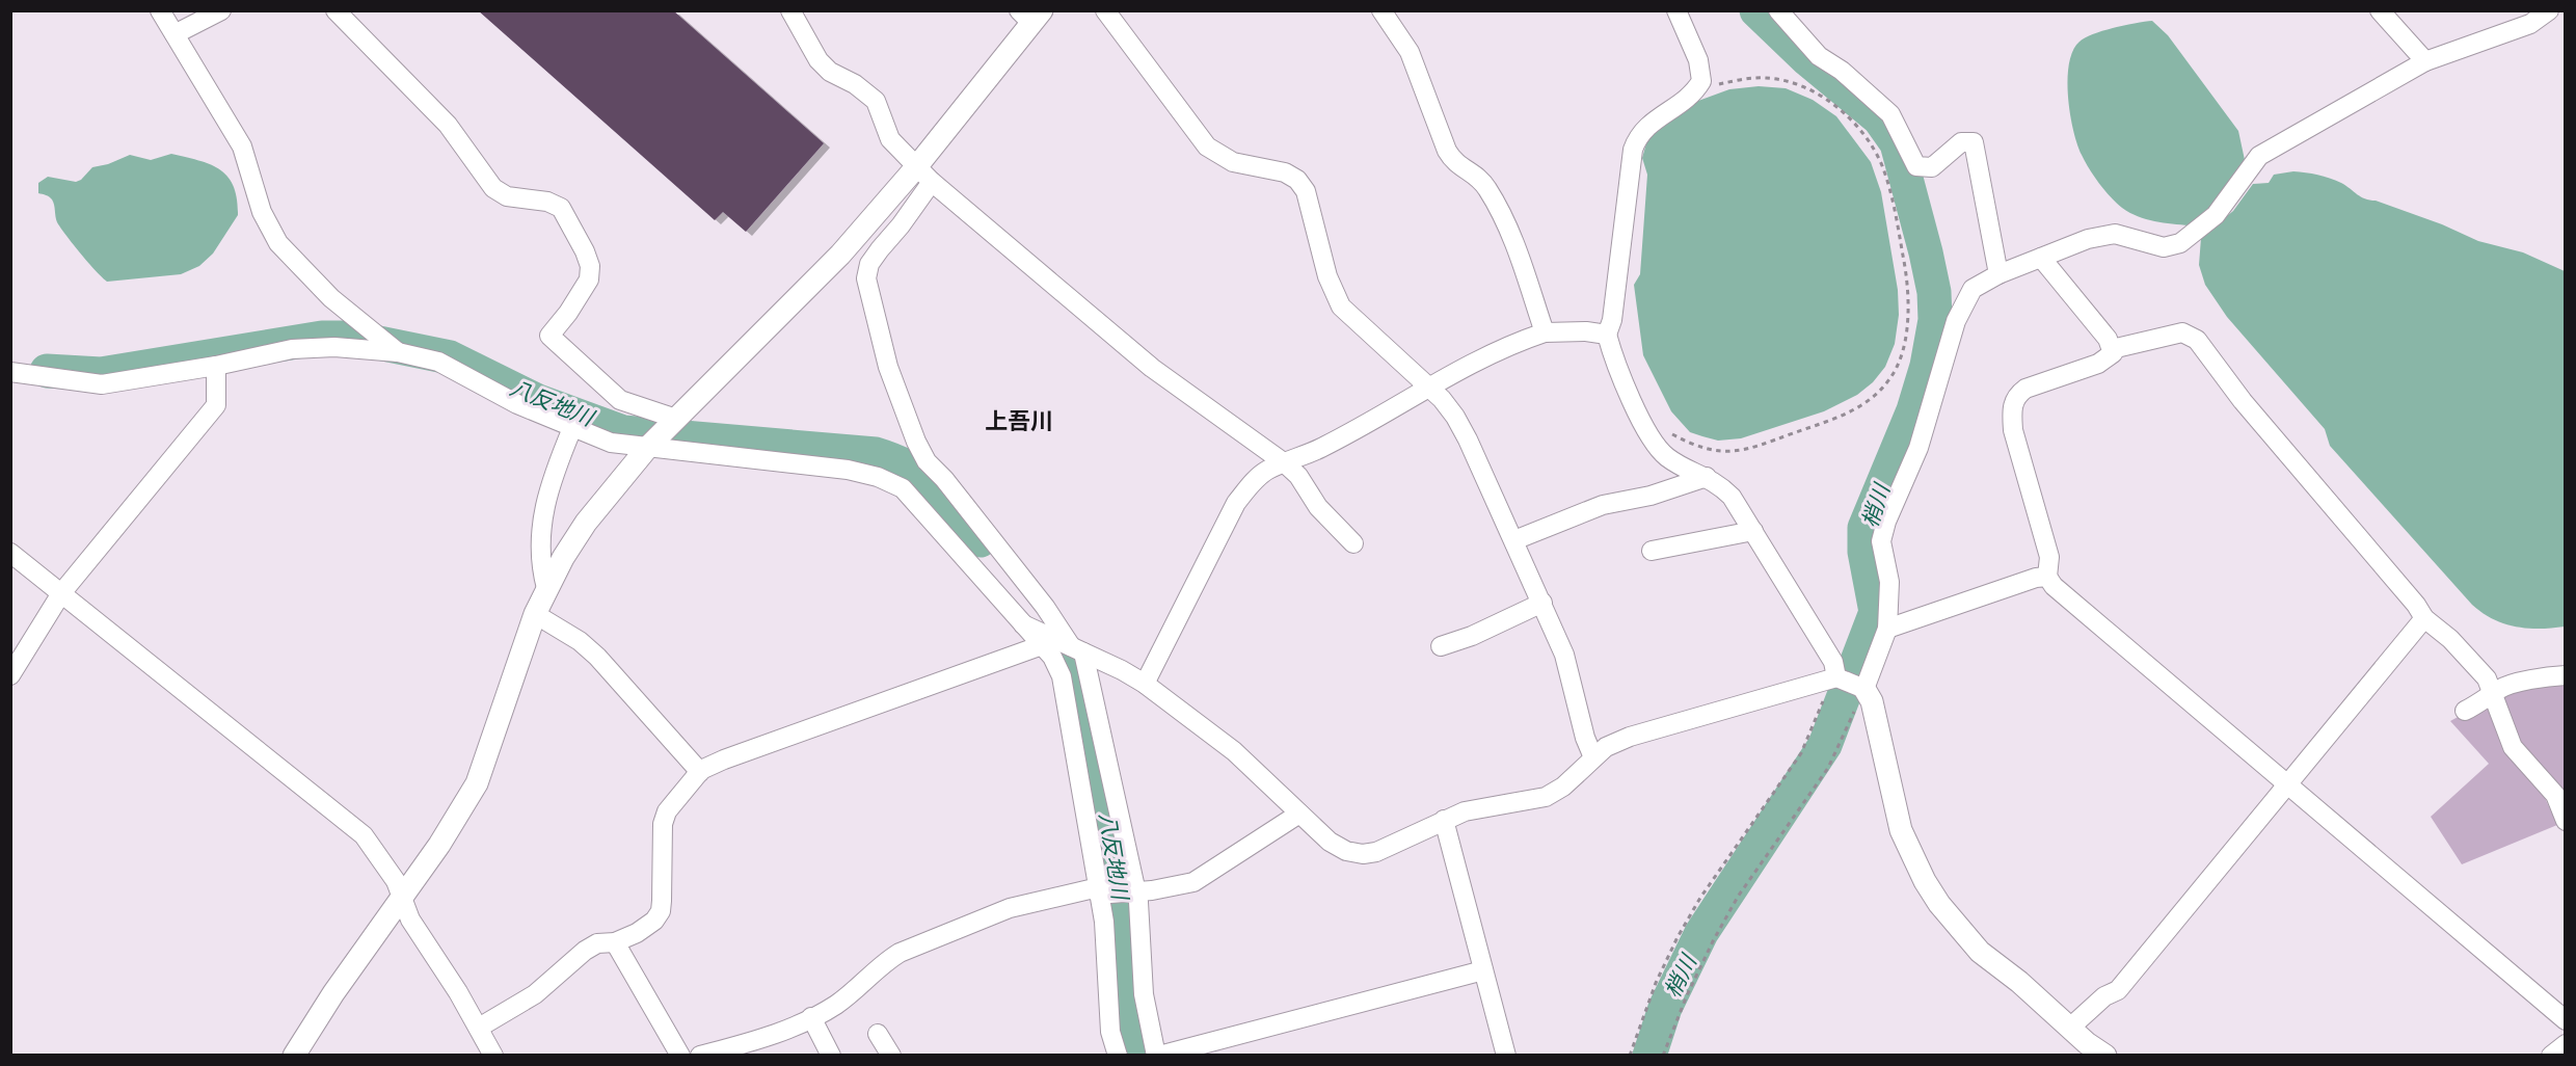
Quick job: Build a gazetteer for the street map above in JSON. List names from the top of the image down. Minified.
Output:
{"districts":["上吾川"],"water":["八反地川","梢川"]}
